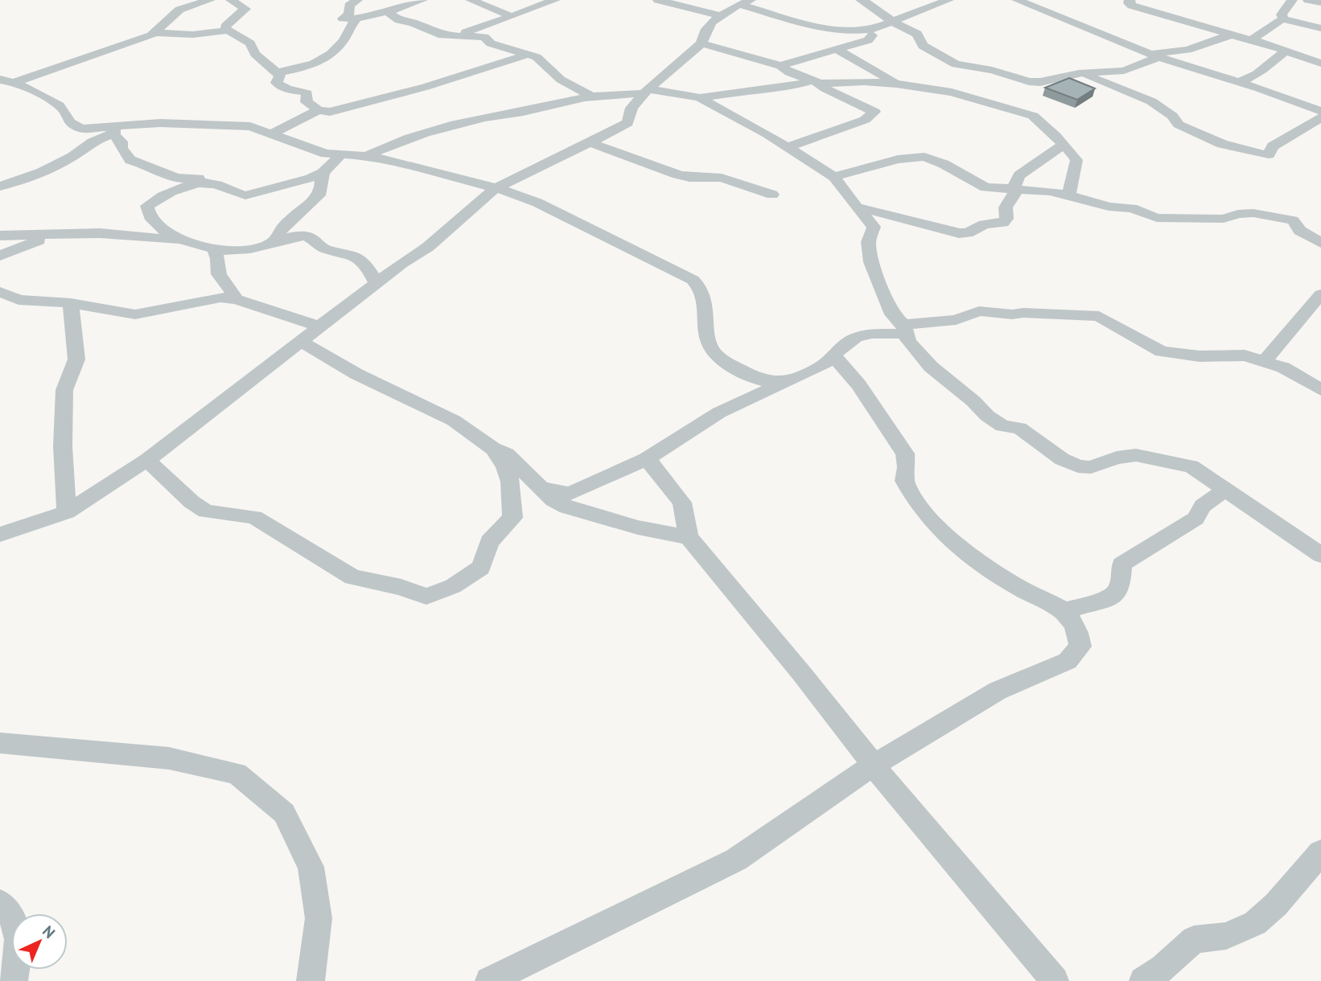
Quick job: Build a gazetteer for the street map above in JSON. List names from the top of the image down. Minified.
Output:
{"north":"top right"}
